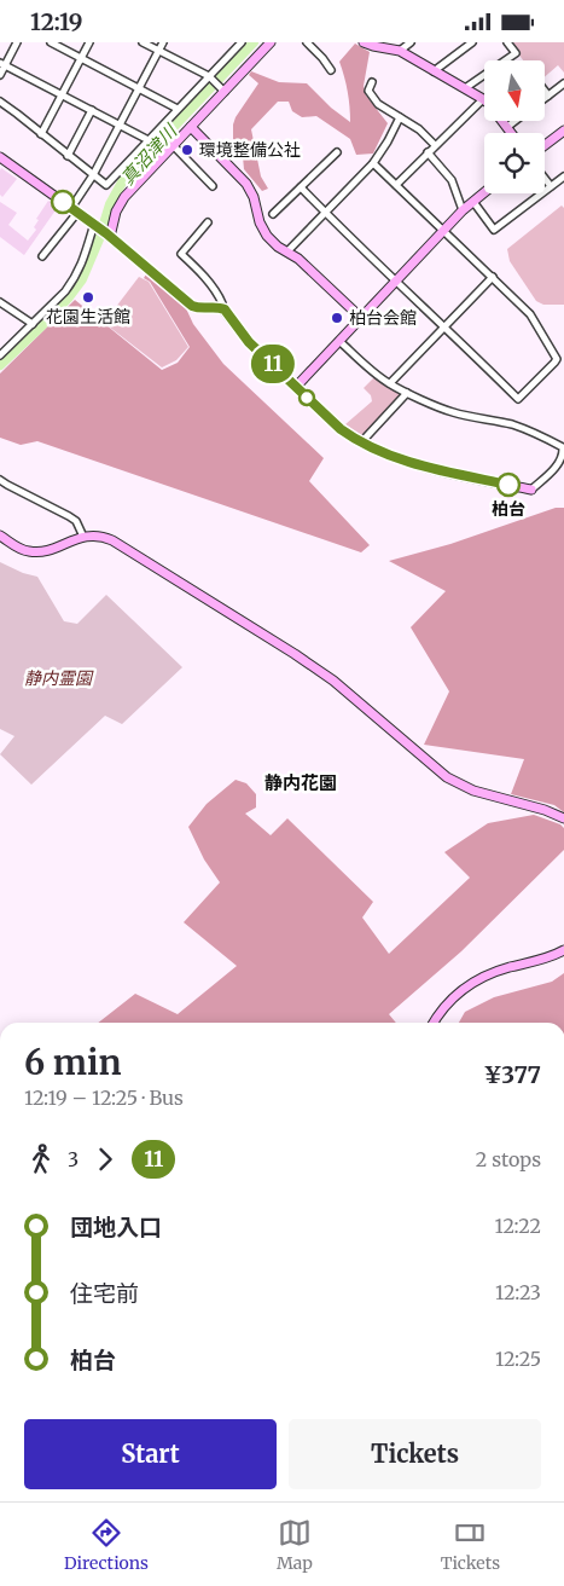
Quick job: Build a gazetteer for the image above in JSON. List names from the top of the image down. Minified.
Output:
{"districts":["静内花園"],"water":["真沼津川"],"parks":["静内霊園"],"places":["環境整備公社","花園生活館","柏台会館","柏台"],"lines":["bus line 11"],"north":"bottom","page":{"status":"12:19","on_map":"11","heading":["6 min","12:19 – 12:25 · Bus","¥377"],"legs":["3","11","2 stops"],"list":[{"name":"団地入口","value":"12:22"},{"name":"住宅前","value":"12:23"},{"name":"柏台","value":"12:25"}],"buttons":["Start","Tickets"],"tabs":["Directions","Map","Tickets"]}}
